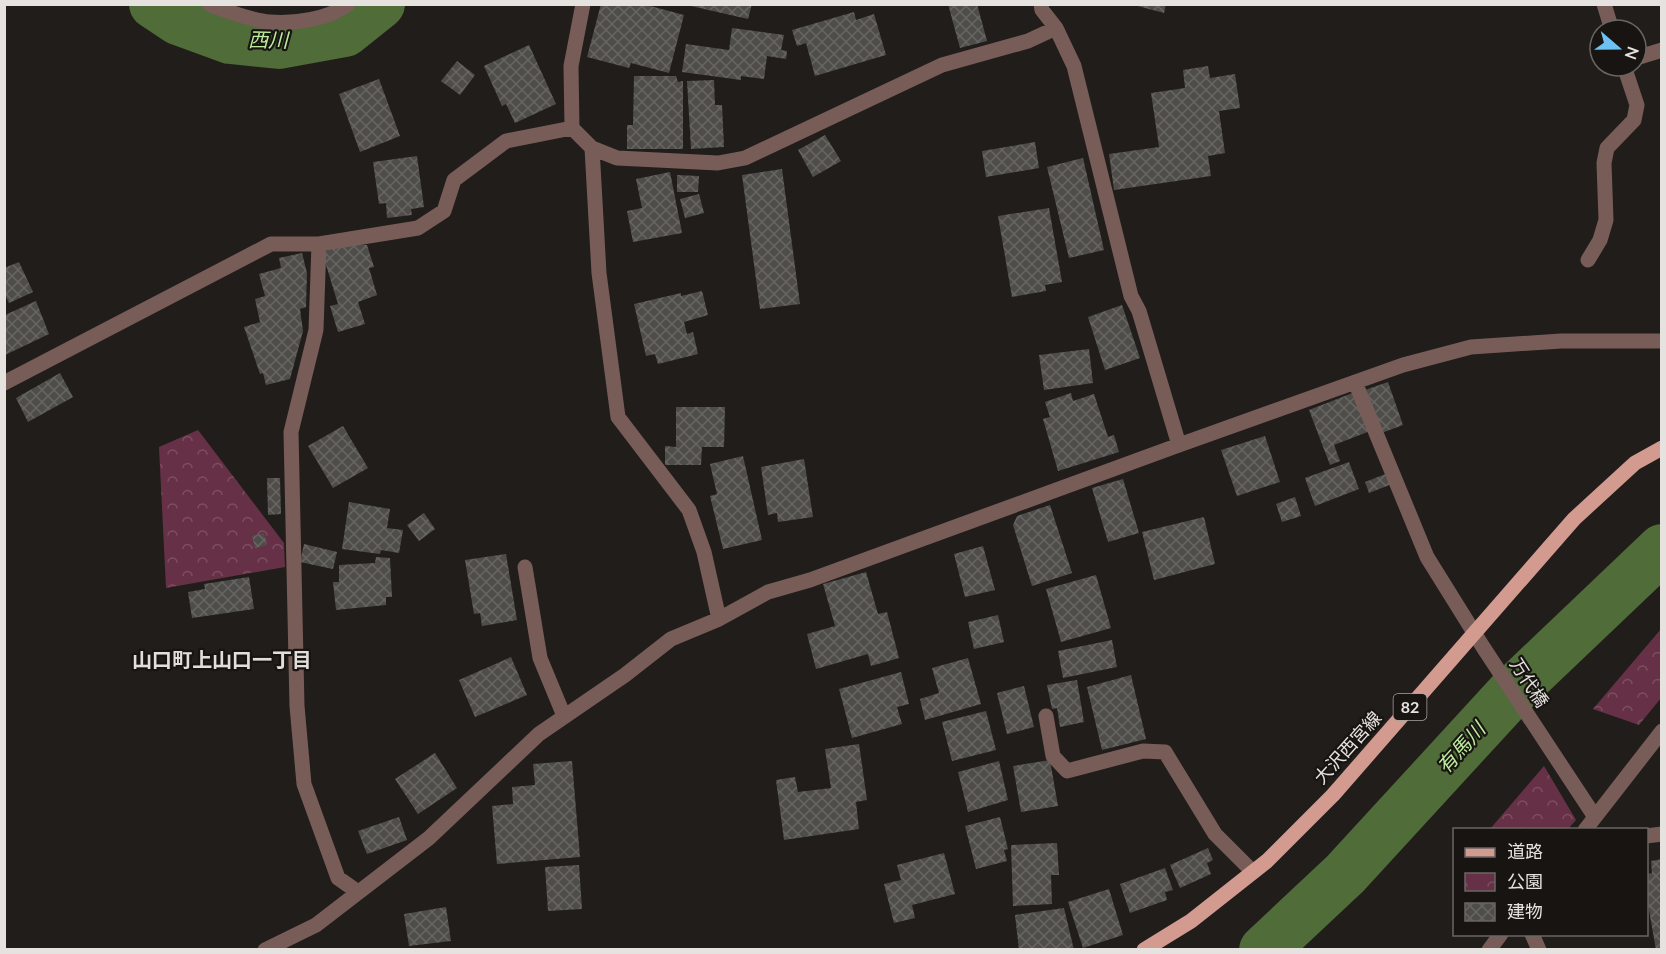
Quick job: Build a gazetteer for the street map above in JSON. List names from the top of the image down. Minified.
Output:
{"streets":{"main road":["82","大沢西宮線"],"street":["万代橋"]},"crossings":[["万代橋","大沢西宮線"]],"districts":["山口町上山口一丁目"],"water":["西川","有馬川"],"legend":["道路","公園","建物"],"north":"right"}
